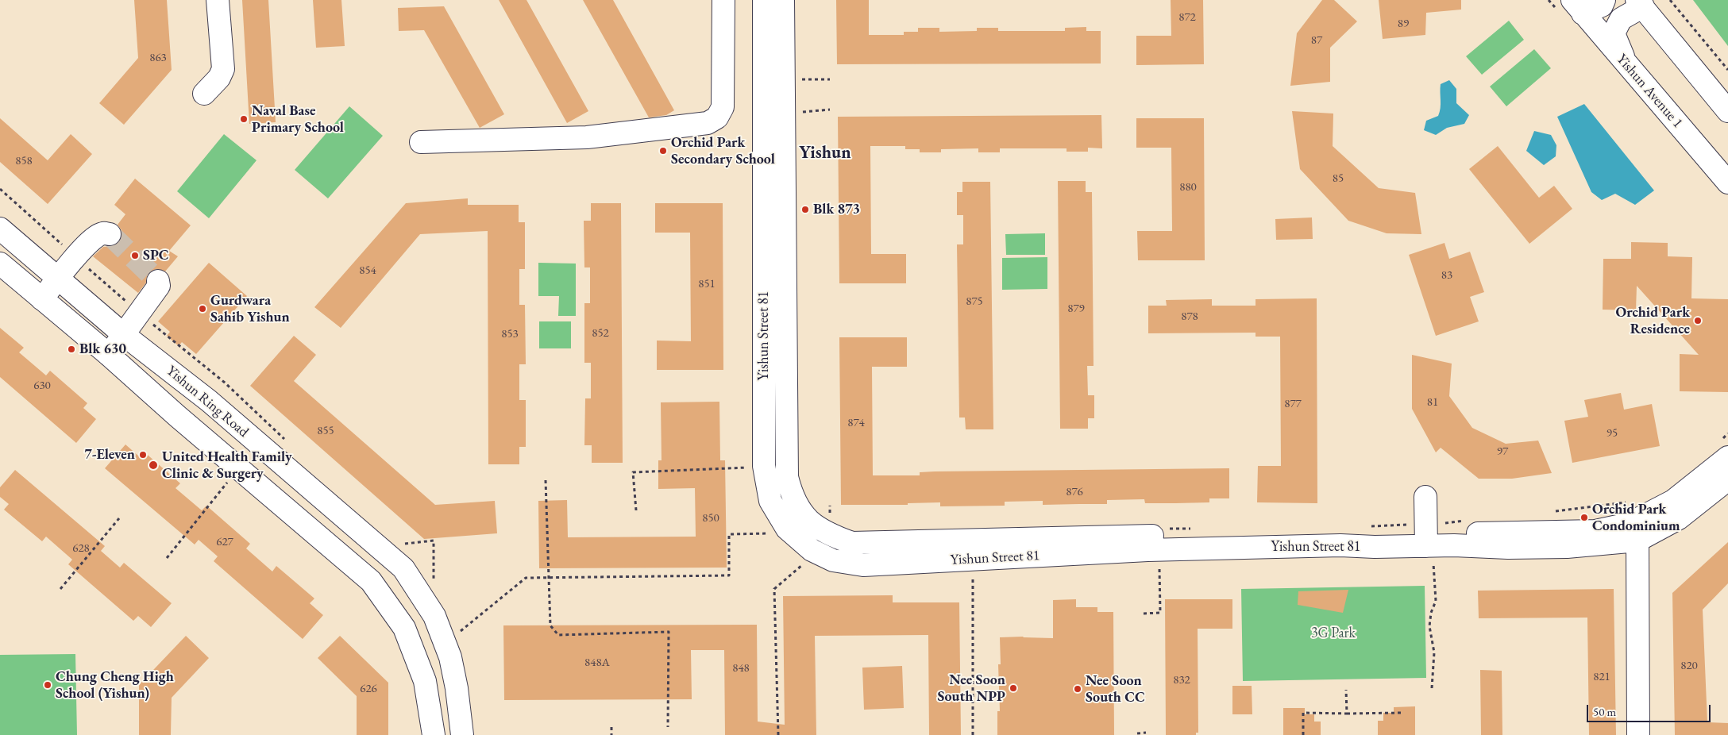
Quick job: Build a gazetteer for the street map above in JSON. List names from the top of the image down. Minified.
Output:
{"streets":{"main road":["Yishun Avenue 1","Yishun Street 81","Yishun Ring Road"]},"districts":["Yishun"],"parks":["3G Park"],"places":["Naval Base Primary School","Orchid Park Secondary School","Blk 873","SPC","Gurdwara Sahib Yishun","Orchid Park Residence","Blk 630","7-Eleven","United Health Family Clinic & Surgery","Orchid Park Condominium","Chung Cheng High School (Yishun)","Nee Soon South NPP","Nee Soon South CC"],"house_numbers":["872","89","87","863","858","85","880","854","83","851","875","879","878","852","853","630","81","877","874","855","95","97","876","850","627","628","848A","820","848","821","832","626"],"scale_bar":"50 m"}
